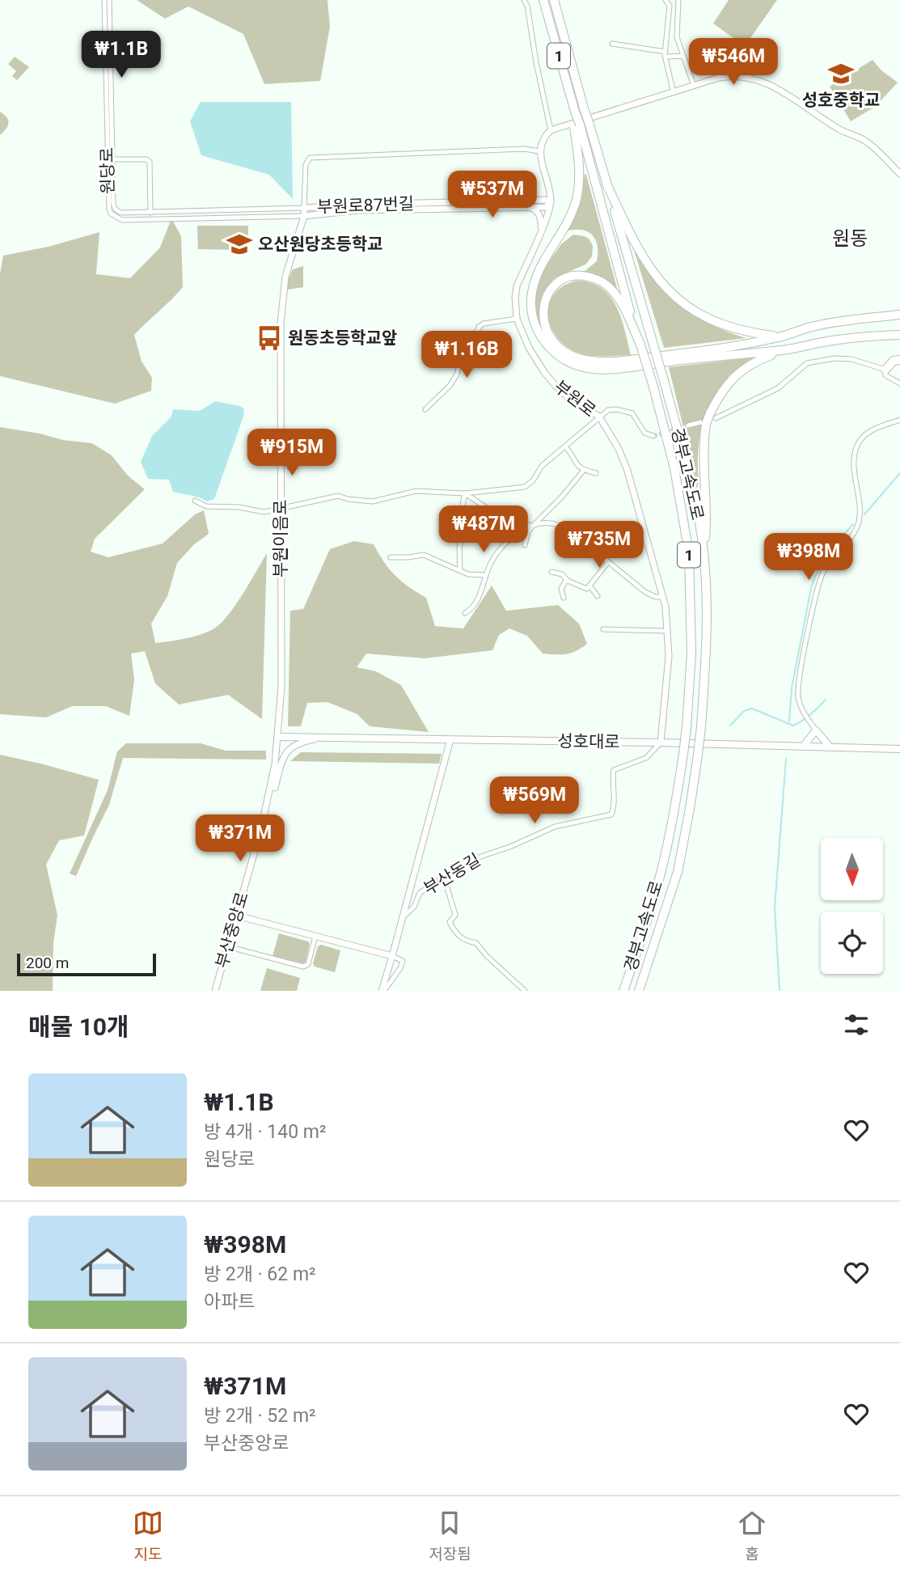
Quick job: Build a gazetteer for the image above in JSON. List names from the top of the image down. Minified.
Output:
{"streets":{"highway":["1","경부고속도로"],"main road":["성호대로"],"street":["원당로","부원로87번길","부원로","부원이음로","부산동길","부산중앙로"]},"crossings":[["1","경부고속도로"],["원당로","부원로87번길"],["원당로","부원이음로"],["부원로87번길","부원로"],["부원로87번길","부원이음로"],["부원로","성호대로"],["부원로","부산동길"],["부원이음로","성호대로"],["부원이음로","부산중앙로"],["성호대로","부산동길"],["성호대로","부산중앙로"]],"districts":["원동"],"places":{"school or university":["성호중학교","오산원당초등학교"],"bus stop":["원동초등학교앞"]},"scale_bar":"200 m","north":"bottom","page":{"price":["₩1.1B","₩546M","₩537M","₩1.16B","₩915M","₩487M","₩735M","₩398M","₩569M","₩371M"],"scale":"200 m","heading":"매물 10개","list":[{"name":"₩1.1B","note":"방 4개 · 140 m² · 원당로"},{"name":"₩398M","note":"방 2개 · 62 m² · 아파트"},{"name":"₩371M","note":"방 2개 · 52 m² · 부산중앙로"}],"tabs":["지도","저장됨","홈"]}}
